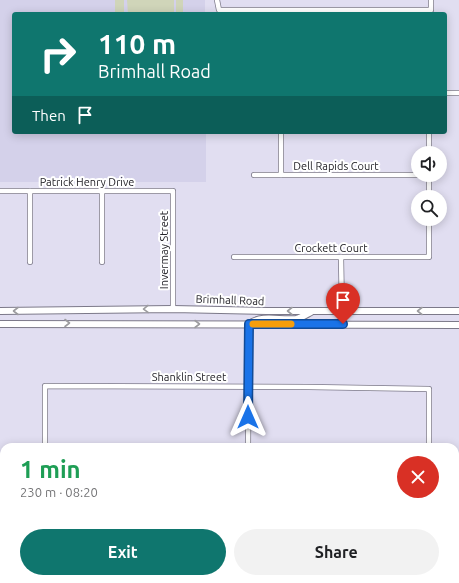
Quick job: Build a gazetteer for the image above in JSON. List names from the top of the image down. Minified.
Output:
{"streets":{"street":["Dell Rapids Court","Patrick Henry Drive","Crockett Court","Invermay Street","Brimhall Road","Shanklin Street"]},"crossings":[["Patrick Henry Drive","Invermay Street"],["Invermay Street","Brimhall Road"]],"page":{"turn":["110 m","Brimhall Road"],"then":"Then","heading":["1 min","230 m · 08:20"],"buttons":["Exit","Share"]}}
